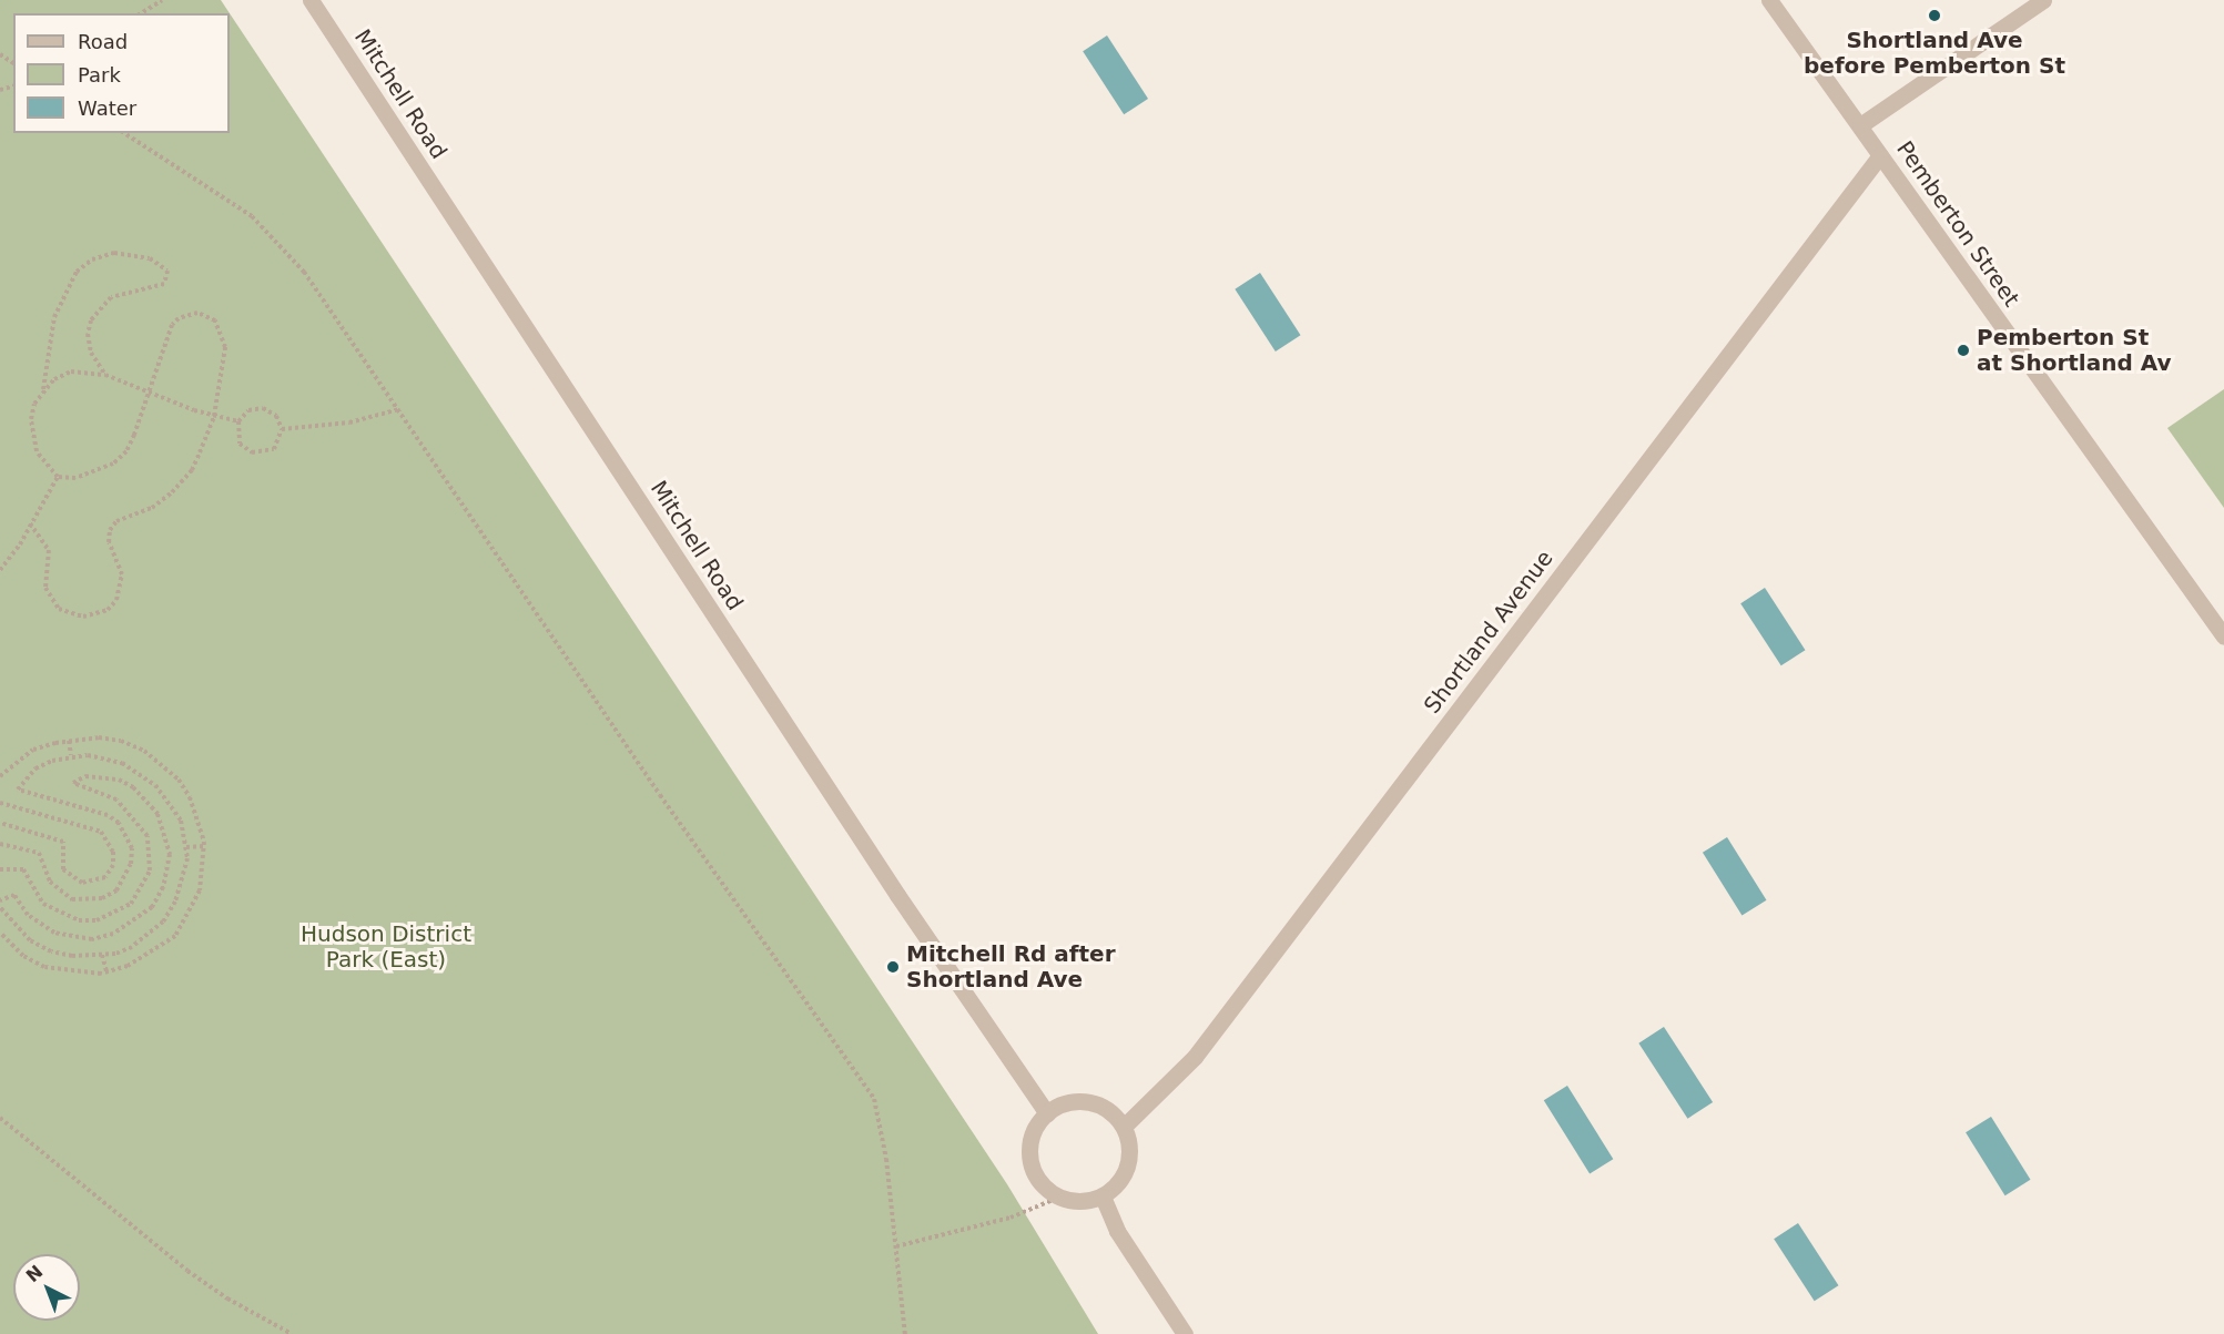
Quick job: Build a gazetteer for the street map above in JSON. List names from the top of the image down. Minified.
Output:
{"streets":{"street":["Mitchell Road","Pemberton Street","Shortland Avenue"]},"crossings":[["Mitchell Road","Shortland Avenue"],["Pemberton Street","Shortland Avenue"]],"parks":["Hudson District Park (East)"],"places":["Shortland Ave before Pemberton St","Pemberton St at Shortland Av","Mitchell Rd after Shortland Ave"],"legend":["Road","Park","Water"],"north":"top left"}
